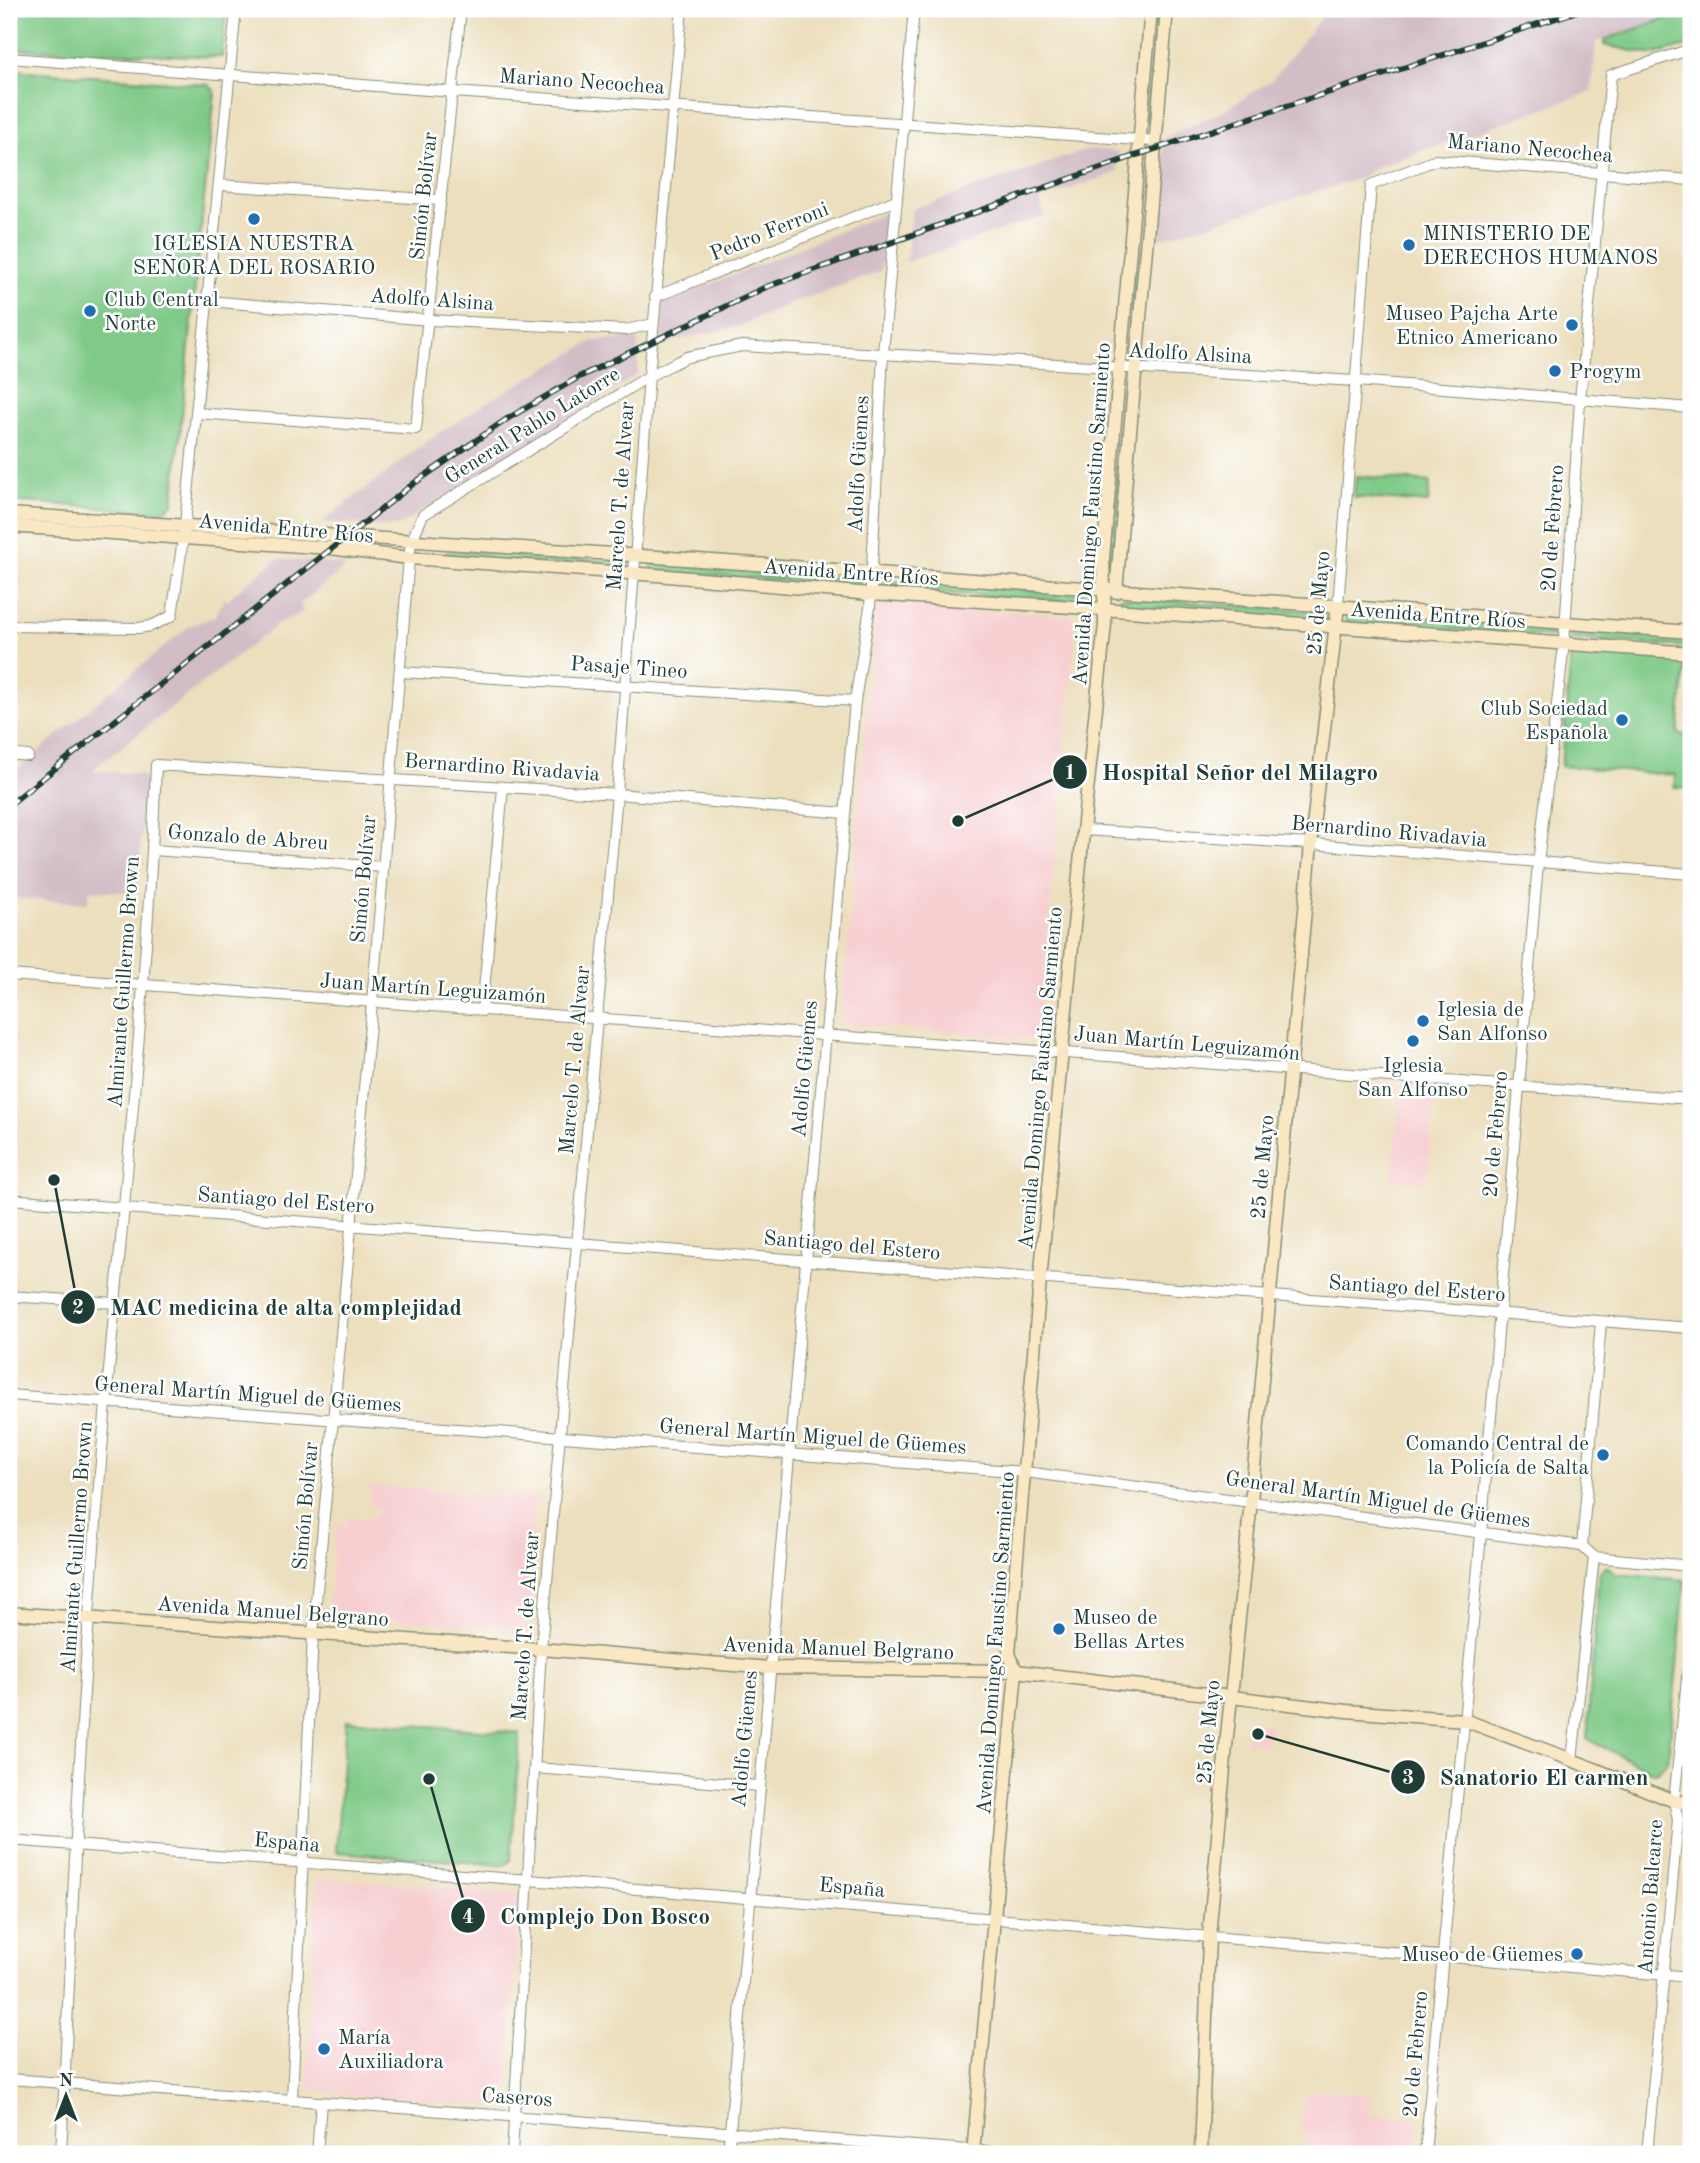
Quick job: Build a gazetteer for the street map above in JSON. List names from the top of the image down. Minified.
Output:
{"streets":{"main road":["Avenida Domingo Faustino Sarmiento","Avenida Entre Ríos","25 de Mayo","Avenida Manuel Belgrano"],"street":["Mariano Necochea","Simón Bolívar","Pedro Ferroni","Adolfo Alsina","General Pablo Latorre","Adolfo Güemes","Marcelo T. de Alvear","20 de Febrero","Pasaje Tineo","Bernardino Rivadavia","Gonzalo de Abreu","Almirante Guillermo Brown","Juan Martín Leguizamón","Santiago del Estero","General Martín Miguel de Güemes","España","Antonio Balcarce","Caseros"]},"crossings":[["Mariano Necochea","Simón Bolívar"],["Mariano Necochea","Adolfo Güemes"],["Mariano Necochea","Marcelo T. de Alvear"],["Mariano Necochea","Avenida Domingo Faustino Sarmiento"],["Mariano Necochea","20 de Febrero"],["Mariano Necochea","25 de Mayo"],["Simón Bolívar","Adolfo Alsina"],["Simón Bolívar","General Pablo Latorre"],["Simón Bolívar","Avenida Entre Ríos"],["Simón Bolívar","Pasaje Tineo"],["Simón Bolívar","Bernardino Rivadavia"],["Simón Bolívar","Gonzalo de Abreu"],["Simón Bolívar","Juan Martín Leguizamón"],["Simón Bolívar","Santiago del Estero"],["Simón Bolívar","General Martín Miguel de Güemes"],["Simón Bolívar","Avenida Manuel Belgrano"],["Simón Bolívar","España"],["Simón Bolívar","Caseros"],["Pedro Ferroni","Adolfo Güemes"],["Pedro Ferroni","Marcelo T. de Alvear"],["Adolfo Alsina","General Pablo Latorre"],["Adolfo Alsina","Adolfo Güemes"],["Adolfo Alsina","Marcelo T. de Alvear"],["Adolfo Alsina","Avenida Domingo Faustino Sarmiento"],["Adolfo Alsina","20 de Febrero"],["Adolfo Alsina","25 de Mayo"],["General Pablo Latorre","Marcelo T. de Alvear"],["General Pablo Latorre","Avenida Entre Ríos"],["Adolfo Güemes","Avenida Entre Ríos"],["Adolfo Güemes","Pasaje Tineo"],["Adolfo Güemes","Bernardino Rivadavia"],["Adolfo Güemes","Juan Martín Leguizamón"],["Adolfo Güemes","Santiago del Estero"],["Adolfo Güemes","General Martín Miguel de Güemes"],["Adolfo Güemes","Avenida Manuel Belgrano"],["Adolfo Güemes","España"],["Adolfo Güemes","Caseros"],["Marcelo T. de Alvear","Avenida Entre Ríos"],["Marcelo T. de Alvear","Pasaje Tineo"],["Marcelo T. de Alvear","Bernardino Rivadavia"],["Marcelo T. de Alvear","Juan Martín Leguizamón"],["Marcelo T. de Alvear","Santiago del Estero"],["Marcelo T. de Alvear","General Martín Miguel de Güemes"],["Marcelo T. de Alvear","Avenida Manuel Belgrano"],["Marcelo T. de Alvear","España"],["Marcelo T. de Alvear","Caseros"],["Avenida Domingo Faustino Sarmiento","Avenida Entre Ríos"],["Avenida Domingo Faustino Sarmiento","Bernardino Rivadavia"],["Avenida Domingo Faustino Sarmiento","Juan Martín Leguizamón"],["Avenida Domingo Faustino Sarmiento","Santiago del Estero"],["Avenida Domingo Faustino Sarmiento","General Martín Miguel de Güemes"],["Avenida Domingo Faustino Sarmiento","Avenida Manuel Belgrano"],["Avenida Domingo Faustino Sarmiento","España"],["Avenida Domingo Faustino Sarmiento","Caseros"],["Avenida Entre Ríos","20 de Febrero"],["Avenida Entre Ríos","25 de Mayo"],["20 de Febrero","Bernardino Rivadavia"],["20 de Febrero","Juan Martín Leguizamón"],["20 de Febrero","Santiago del Estero"],["20 de Febrero","General Martín Miguel de Güemes"],["20 de Febrero","Avenida Manuel Belgrano"],["20 de Febrero","España"],["25 de Mayo","Bernardino Rivadavia"],["25 de Mayo","Juan Martín Leguizamón"],["25 de Mayo","Santiago del Estero"],["25 de Mayo","General Martín Miguel de Güemes"],["25 de Mayo","Avenida Manuel Belgrano"],["25 de Mayo","España"],["Bernardino Rivadavia","Almirante Guillermo Brown"],["Gonzalo de Abreu","Almirante Guillermo Brown"],["Almirante Guillermo Brown","Juan Martín Leguizamón"],["Almirante Guillermo Brown","Santiago del Estero"],["Almirante Guillermo Brown","General Martín Miguel de Güemes"],["Almirante Guillermo Brown","Avenida Manuel Belgrano"],["Almirante Guillermo Brown","España"],["Almirante Guillermo Brown","Caseros"],["Avenida Manuel Belgrano","Antonio Balcarce"],["España","Antonio Balcarce"]],"places":["IGLESIA NUESTRA SEÑORA DEL ROSARIO","MINISTERIO DE DERECHOS HUMANOS","Club Central Norte","Museo Pajcha Arte Etnico Americano","Progym","Club Sociedad Española","Hospital Señor del Milagro","Iglesia de San Alfonso","Iglesia San Alfonso","MAC medicina de alta complejidad","Comando Central de la Policía de Salta","Museo de Bellas Artes","Sanatorio El carmen","Complejo Don Bosco","Museo de Güemes","María Auxiliadora"],"north":"top"}
